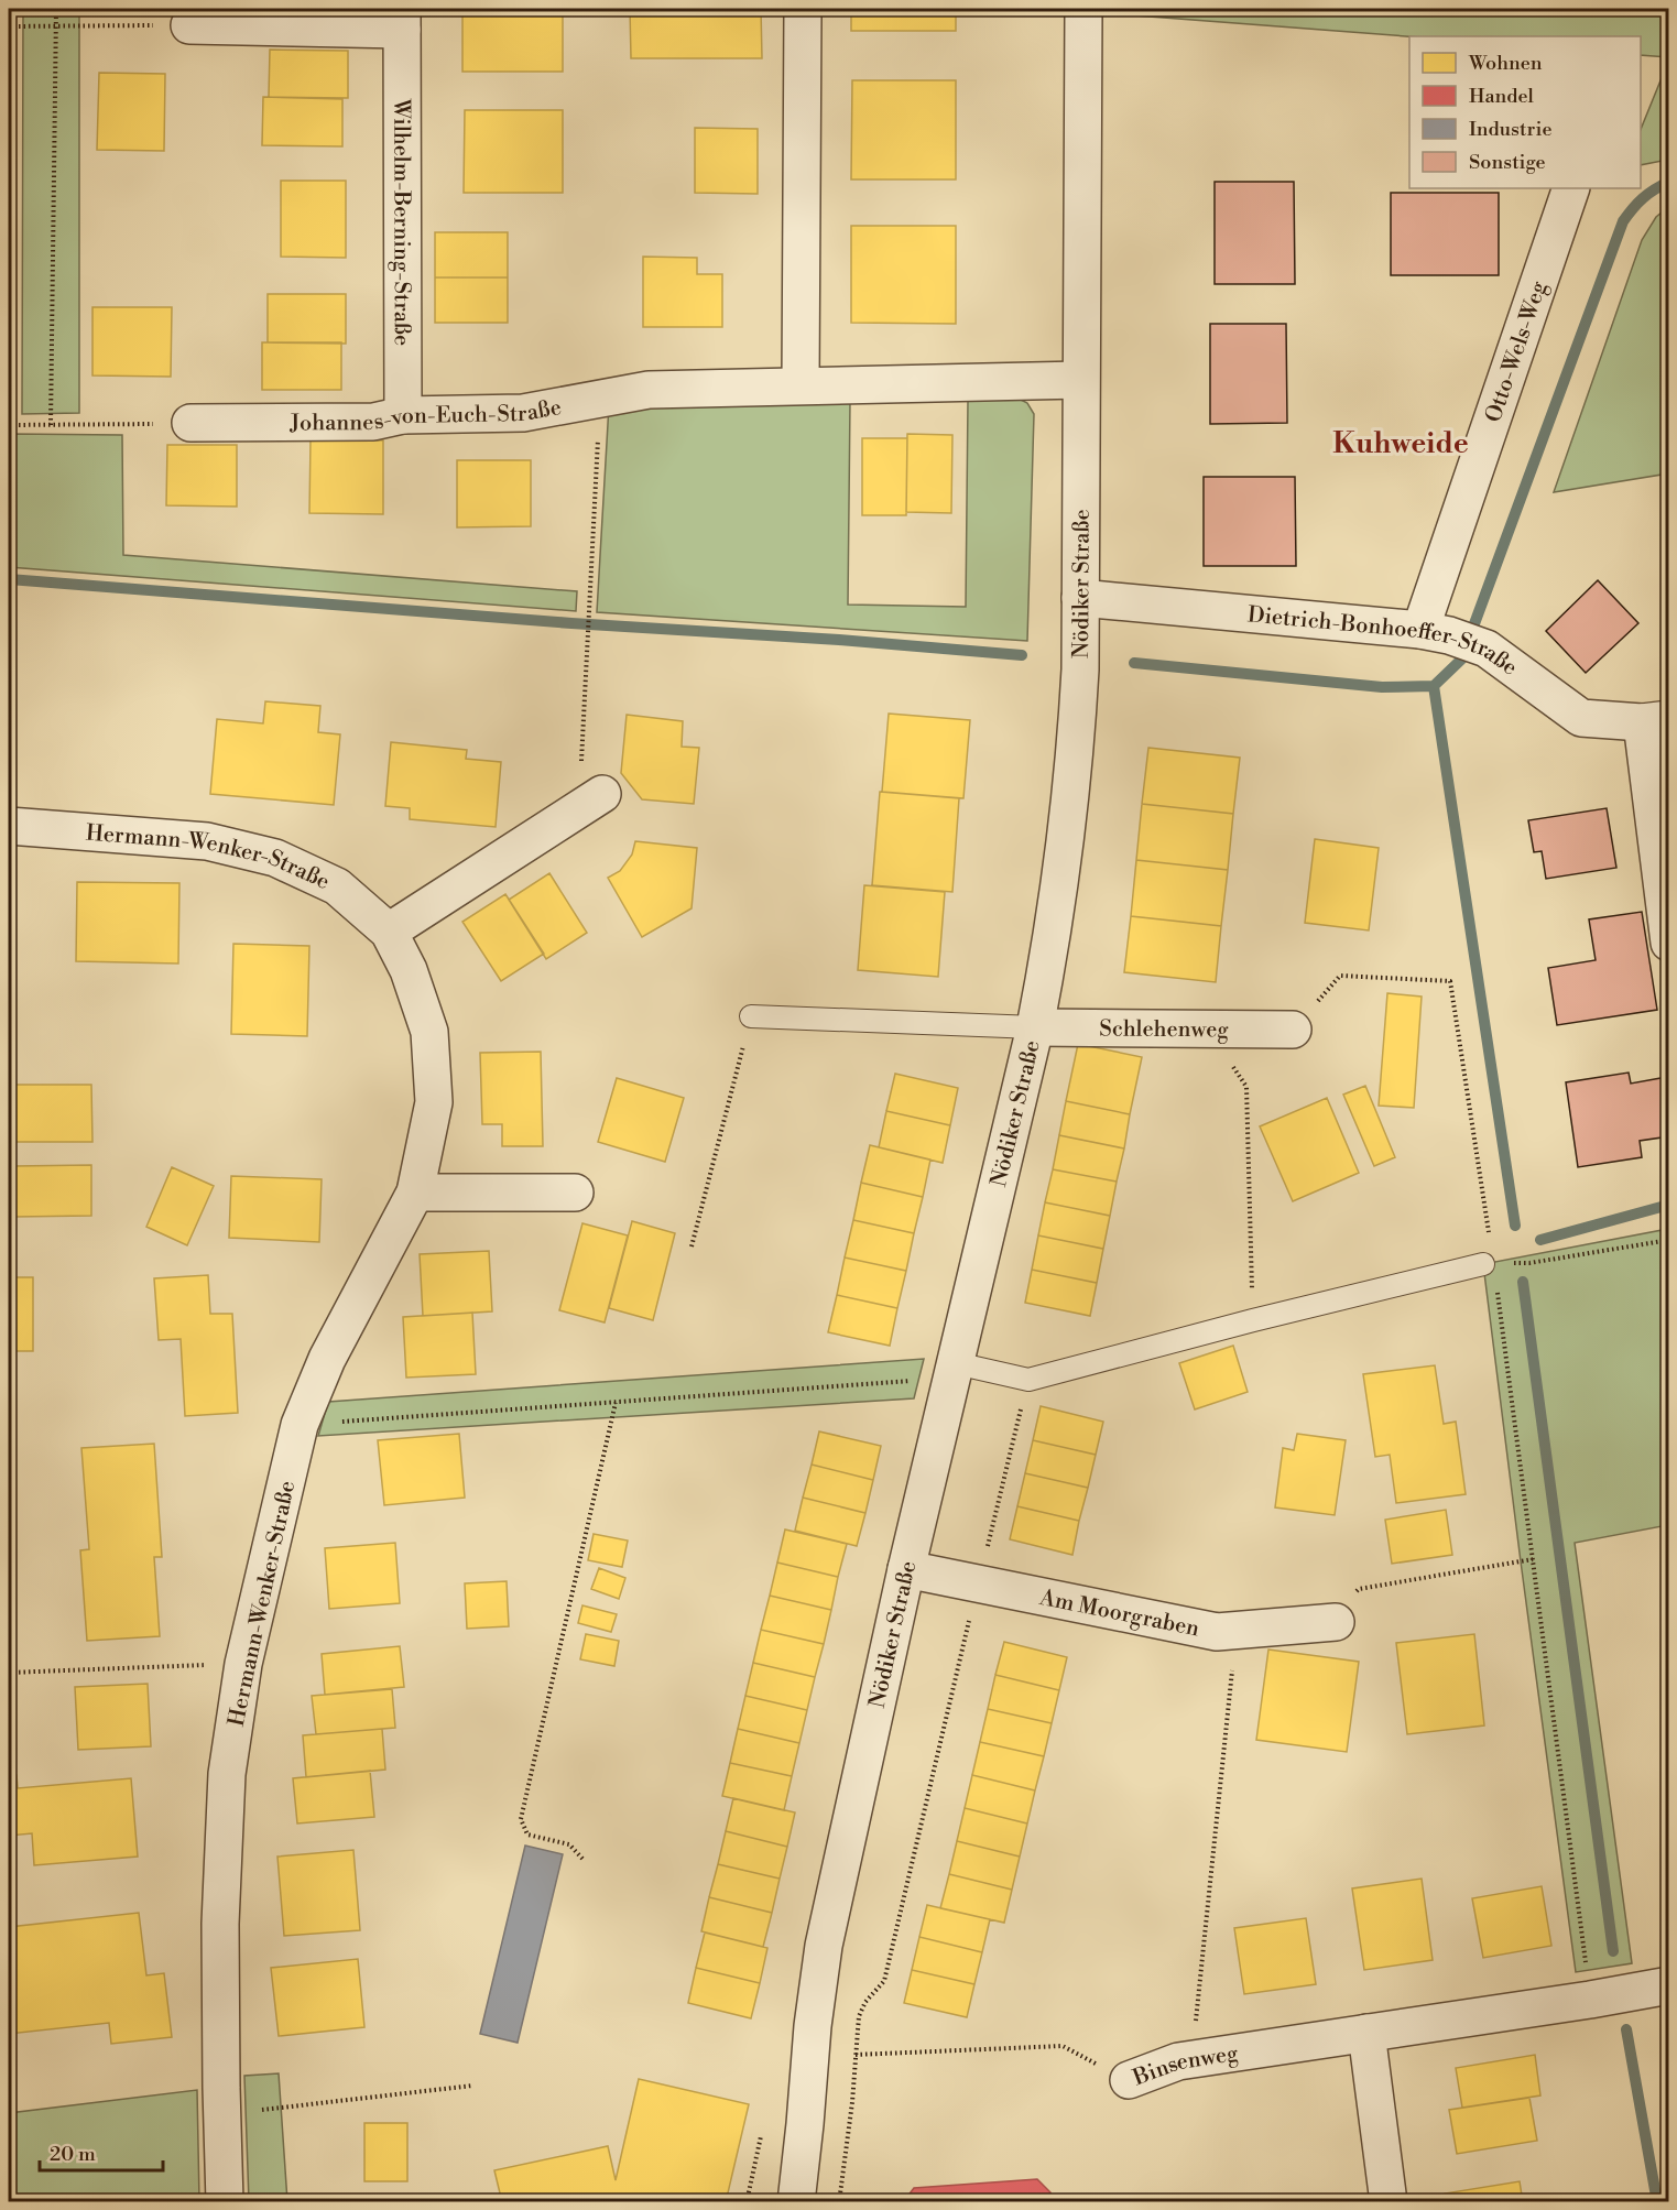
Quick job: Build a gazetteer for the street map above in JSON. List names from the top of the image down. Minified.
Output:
{"streets":{"street":["Wilhelm-Berning-Straße","Otto-Wels-Weg","Johannes-von-Euch-Straße","Nödiker Straße","Dietrich-Bonhoeffer-Straße","Hermann-Wenker-Straße","Schlehenweg","Am Moorgraben","Binsenweg"]},"crossings":[["Wilhelm-Berning-Straße","Johannes-von-Euch-Straße"],["Otto-Wels-Weg","Dietrich-Bonhoeffer-Straße"],["Johannes-von-Euch-Straße","Nödiker Straße"],["Nödiker Straße","Dietrich-Bonhoeffer-Straße"],["Nödiker Straße","Schlehenweg"],["Nödiker Straße","Am Moorgraben"]],"districts":["Kuhweide"],"legend":["Wohnen","Handel","Industrie","Sonstige"],"scale_bar":"20 m"}
